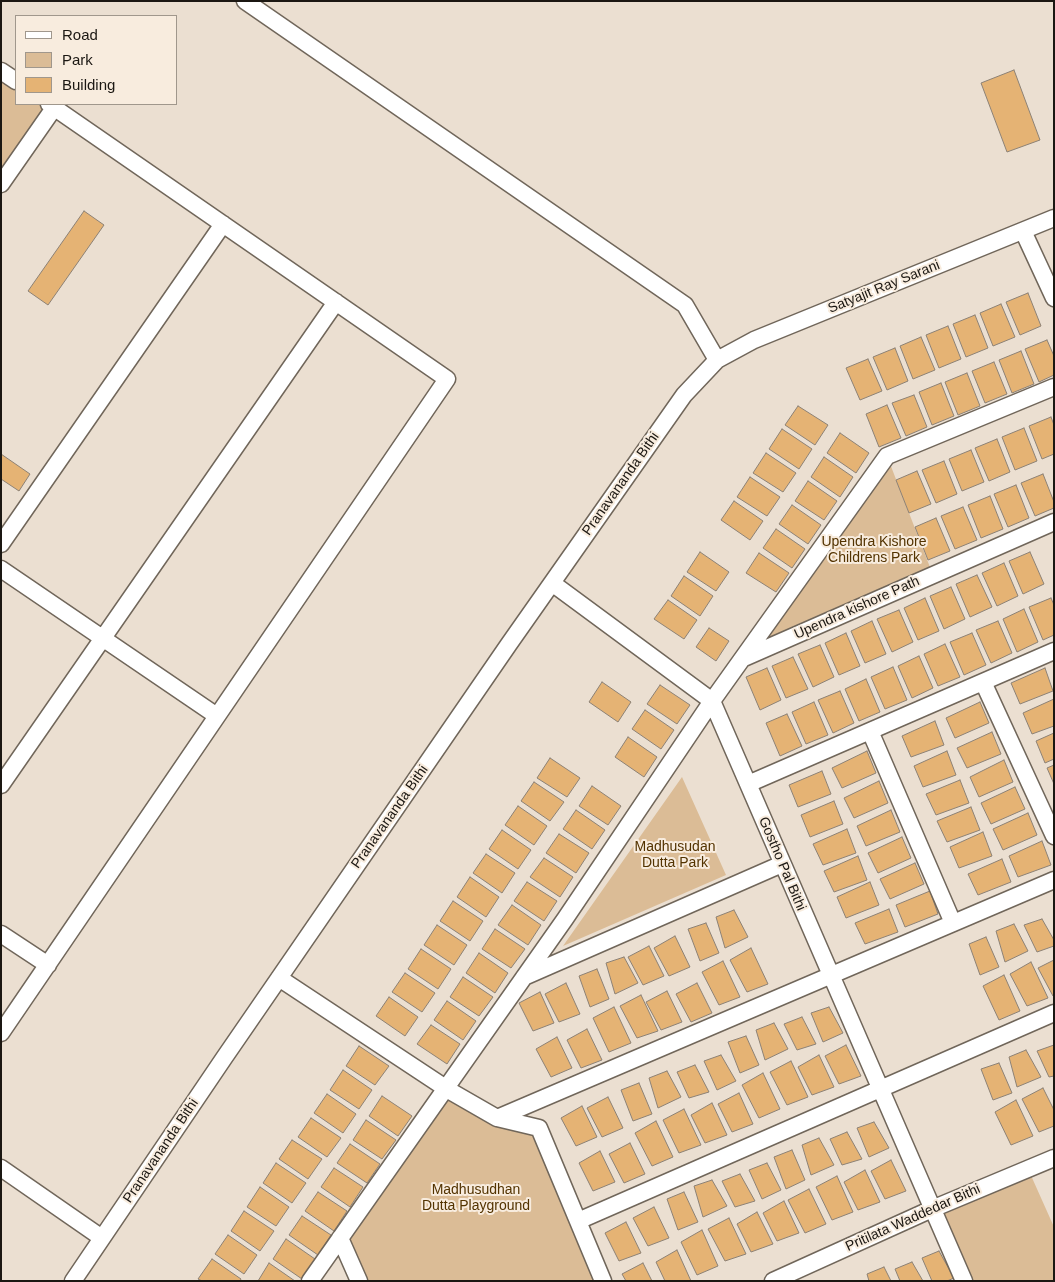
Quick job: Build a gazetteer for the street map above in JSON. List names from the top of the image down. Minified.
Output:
{"streets":{"street":["Satyajit Ray Sarani","Pranavananda Bithi","Upendra kishore Path","Gostho Pal Bithi","Pritilata Waddedar Bithi"]},"crossings":[["Satyajit Ray Sarani","Pranavananda Bithi"],["Gostho Pal Bithi","Pritilata Waddedar Bithi"]],"parks":["Upendra Kishore Childrens Park","Madhusudan Dutta Park","Madhusudhan Dutta Playground"],"legend":["Road","Park","Building"]}
